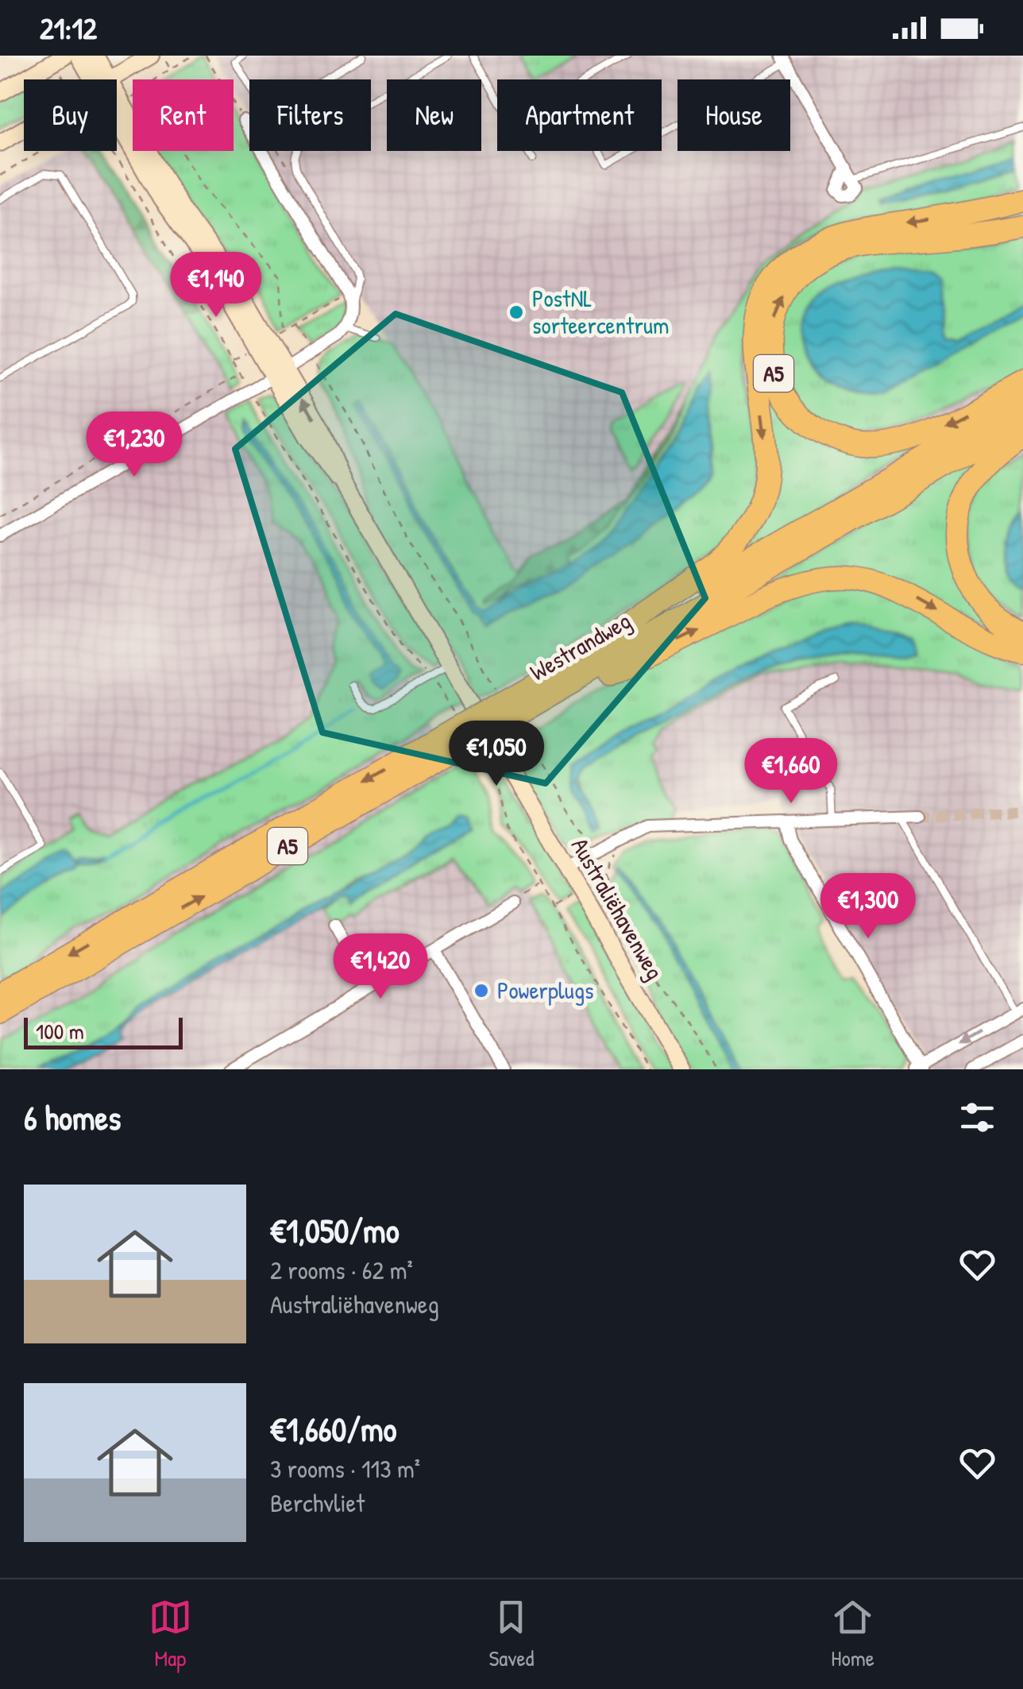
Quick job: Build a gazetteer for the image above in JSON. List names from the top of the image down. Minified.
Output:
{"streets":{"highway":["A5","Westrandweg"],"street":["Australiëhavenweg"]},"crossings":[["A5","Westrandweg"]],"places":["PostNL sorteercentrum","Powerplugs"],"scale_bar":"100 m","page":{"status":"21:12","chip":["Buy","Rent","Filters","New","Apartment","House"],"price":["€1,140","€1,230","€1,050","€1,660","€1,300","€1,420"],"scale":"100 m","heading":"6 homes","list":[{"name":"€1,050/mo","note":"2 rooms · 62 m² · Australiëhavenweg"},{"name":"€1,660/mo","note":"3 rooms · 113 m² · Berchvliet"}],"tabs":["Map","Saved","Home"]}}
